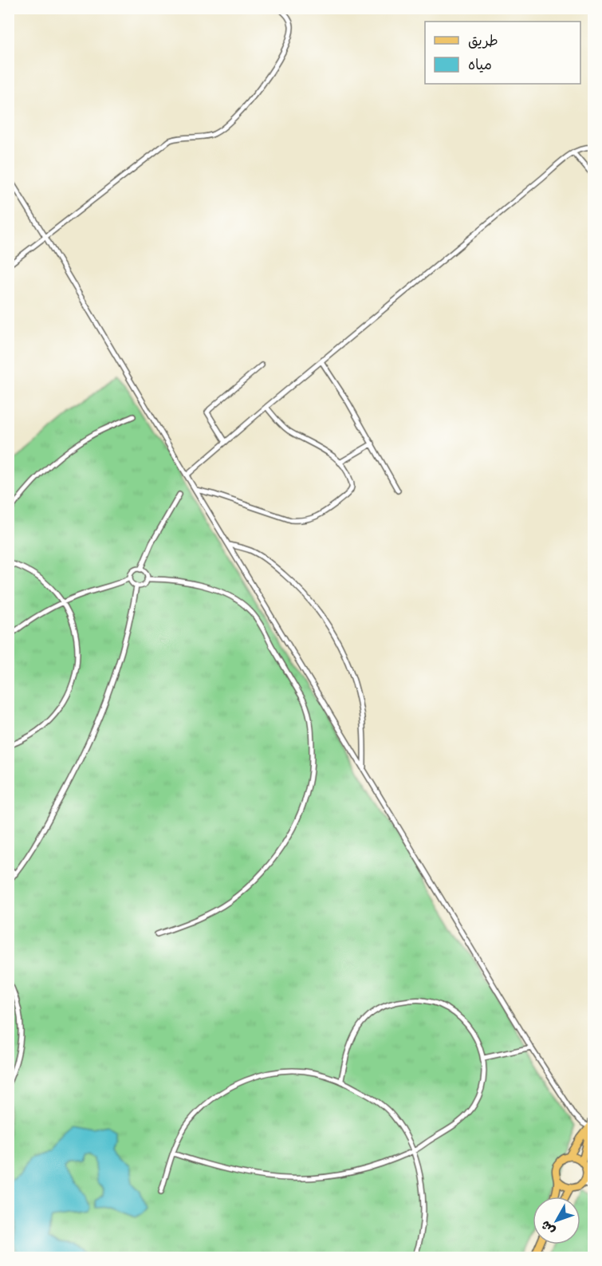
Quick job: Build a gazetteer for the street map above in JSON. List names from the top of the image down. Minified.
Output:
{"legend":["طريق","مياه"],"north":"bottom left"}
